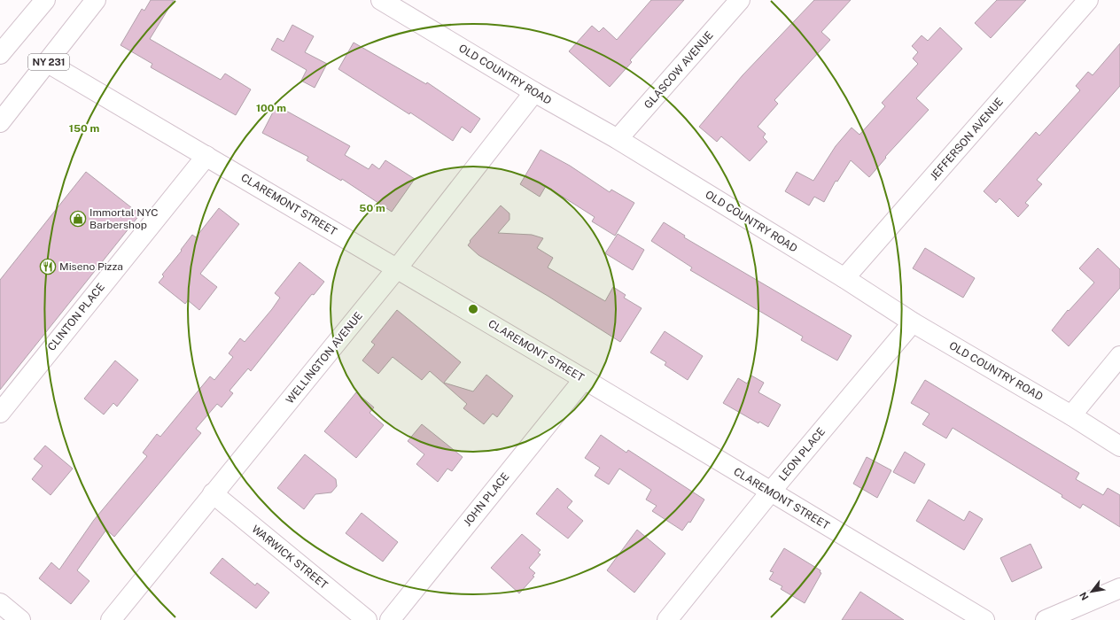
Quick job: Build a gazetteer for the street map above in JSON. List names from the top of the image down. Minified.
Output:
{"streets":{"street":["NY 231","GLASCOW AVENUE","OLD COUNTRY ROAD","JEFFERSON AVENUE","CLAREMONT STREET","CLINTON PLACE","WELLINGTON AVENUE","LEON PLACE","JOHN PLACE","WARWICK STREET"]},"crossings":[["NY 231","CLAREMONT STREET"],["GLASCOW AVENUE","OLD COUNTRY ROAD"],["OLD COUNTRY ROAD","JEFFERSON AVENUE"],["OLD COUNTRY ROAD","WELLINGTON AVENUE"],["OLD COUNTRY ROAD","LEON PLACE"],["CLAREMONT STREET","CLINTON PLACE"],["CLAREMONT STREET","WELLINGTON AVENUE"],["CLAREMONT STREET","LEON PLACE"],["CLAREMONT STREET","JOHN PLACE"],["WELLINGTON AVENUE","WARWICK STREET"]],"places":{"shop":["Immortal NYC Barbershop"],"restaurant":["Miseno Pizza"]},"north":"bottom left","rings":["100 m","150 m","50 m"]}
